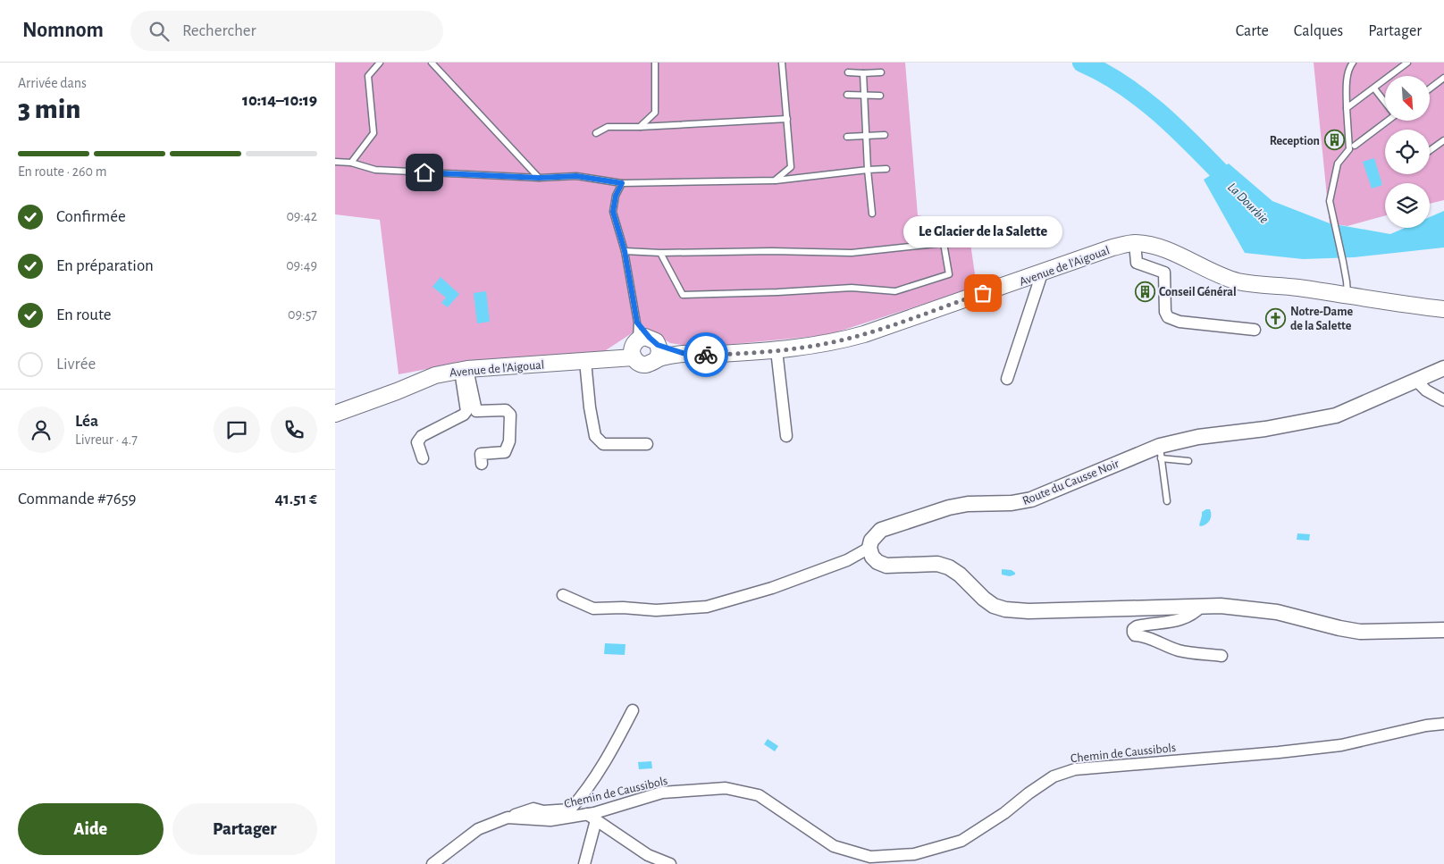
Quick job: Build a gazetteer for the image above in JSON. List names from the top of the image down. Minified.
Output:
{"streets":{"main road":["Avenue de l'Aigoual"],"street":["Route du Causse Noir","Chemin de Caussibols"]},"water":["La Dourbie"],"places":{"building":["Reception","Conseil Général"],"other":["Le Glacier de la Salette"],"church":["Notre-Dame de la Salette"]},"north":"bottom right","page":{"header":"Nomnom","search":"Rechercher","nav":["Carte","Calques","Partager"],"heading":["3 min","Arrivée dans","10:14–10:19"],"panel":["Léa","Livreur · 4.7","Commande #7659","41.51 €"],"bar":"En route · 260 m","list":[["Confirmée","09:42"],["En préparation","09:49"],["En route","09:57"],"Livrée"],"bubble":"Le Glacier de la Salette","buttons":["Aide","Partager"]}}
